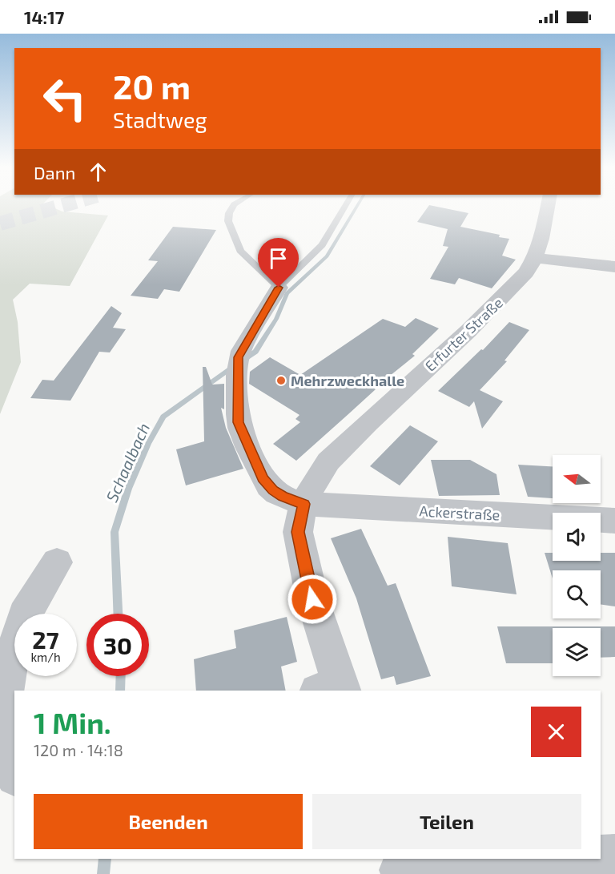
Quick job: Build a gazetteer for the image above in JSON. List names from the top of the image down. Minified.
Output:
{"streets":{"street":["Erfurter Straße","Ackerstraße"]},"crossings":[["Erfurter Straße","Ackerstraße"]],"water":["Schaalbach"],"places":["Mehrzweckhalle"],"north":"left","page":{"status":"14:17","turn":["20 m","Stadtweg"],"then":"Dann","speed":"27 km/h","limit":"30","heading":["1 Min.","120 m · 14:18"],"buttons":["Beenden","Teilen"]}}
